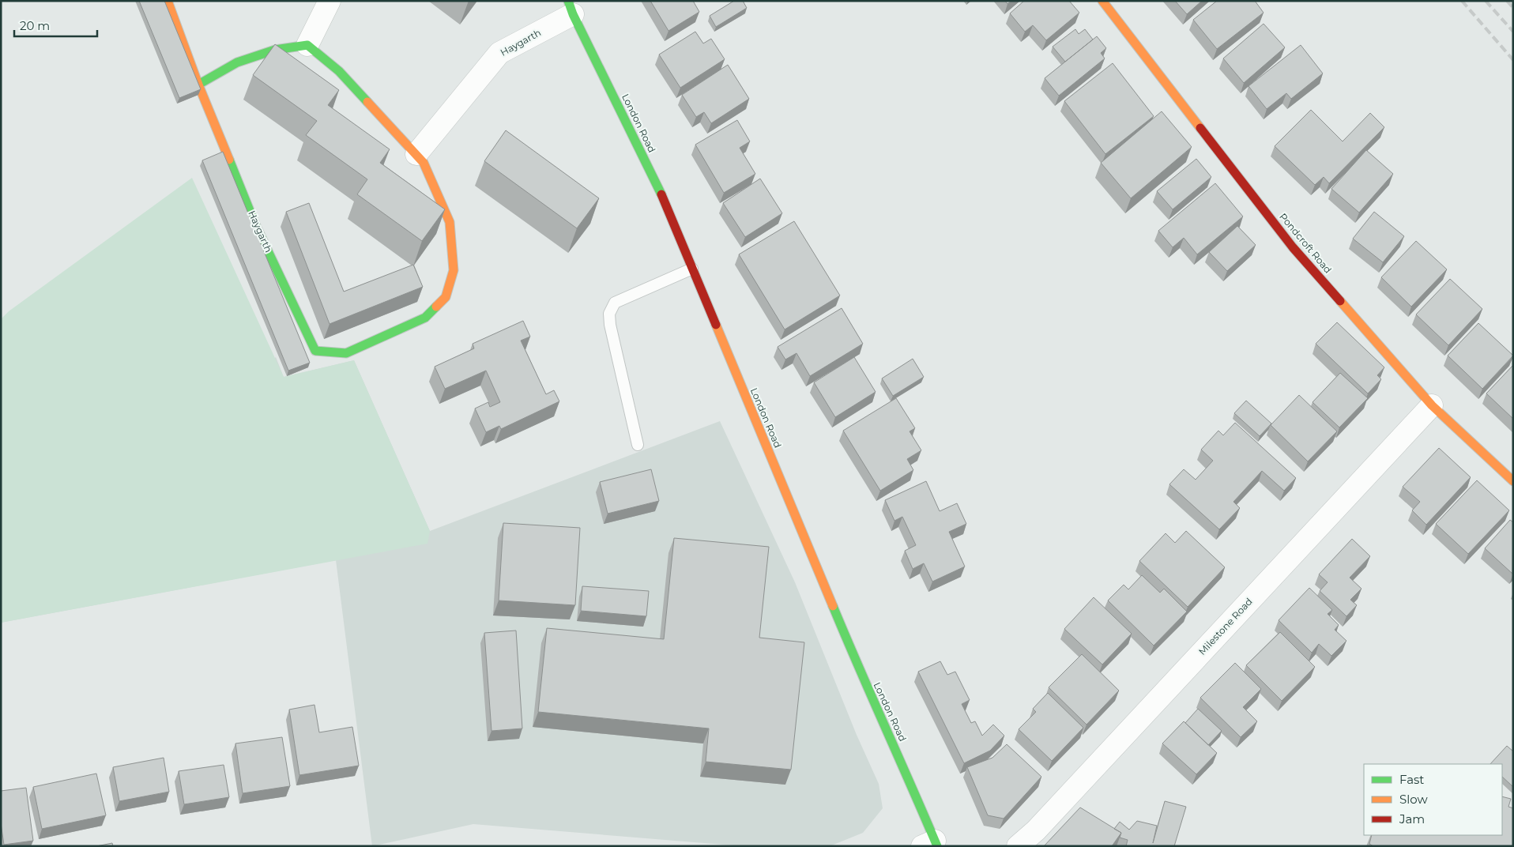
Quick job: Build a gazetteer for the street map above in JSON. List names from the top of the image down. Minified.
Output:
{"streets":{"street":["Haygarth","London Road","Pondcroft Road","Milestone Road"]},"crossings":[["Haygarth","London Road"],["Pondcroft Road","Milestone Road"]],"legend":["Fast","Slow","Jam"],"scale_bar":"20 m"}
